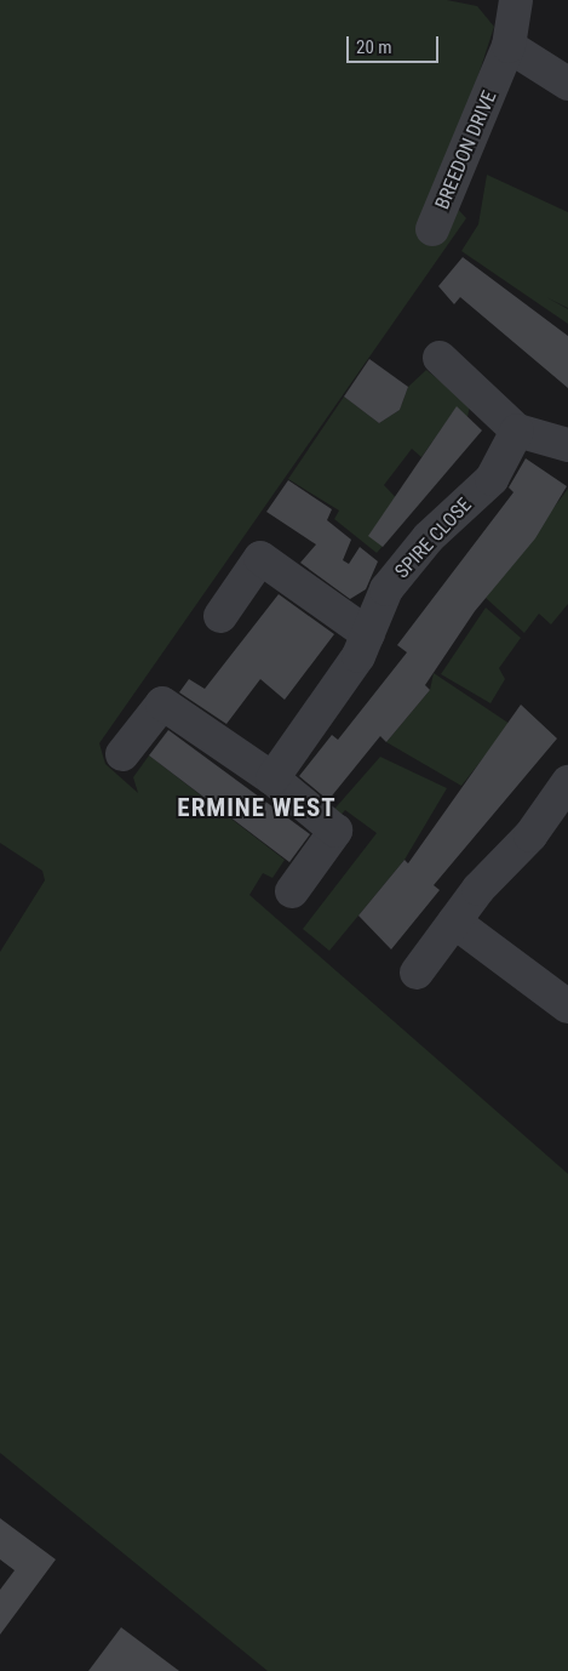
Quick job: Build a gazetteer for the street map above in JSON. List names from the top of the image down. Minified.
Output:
{"streets":{"street":["BREEDON DRIVE","SPIRE CLOSE"]},"districts":["ERMINE WEST"],"scale_bar":"20 m"}
